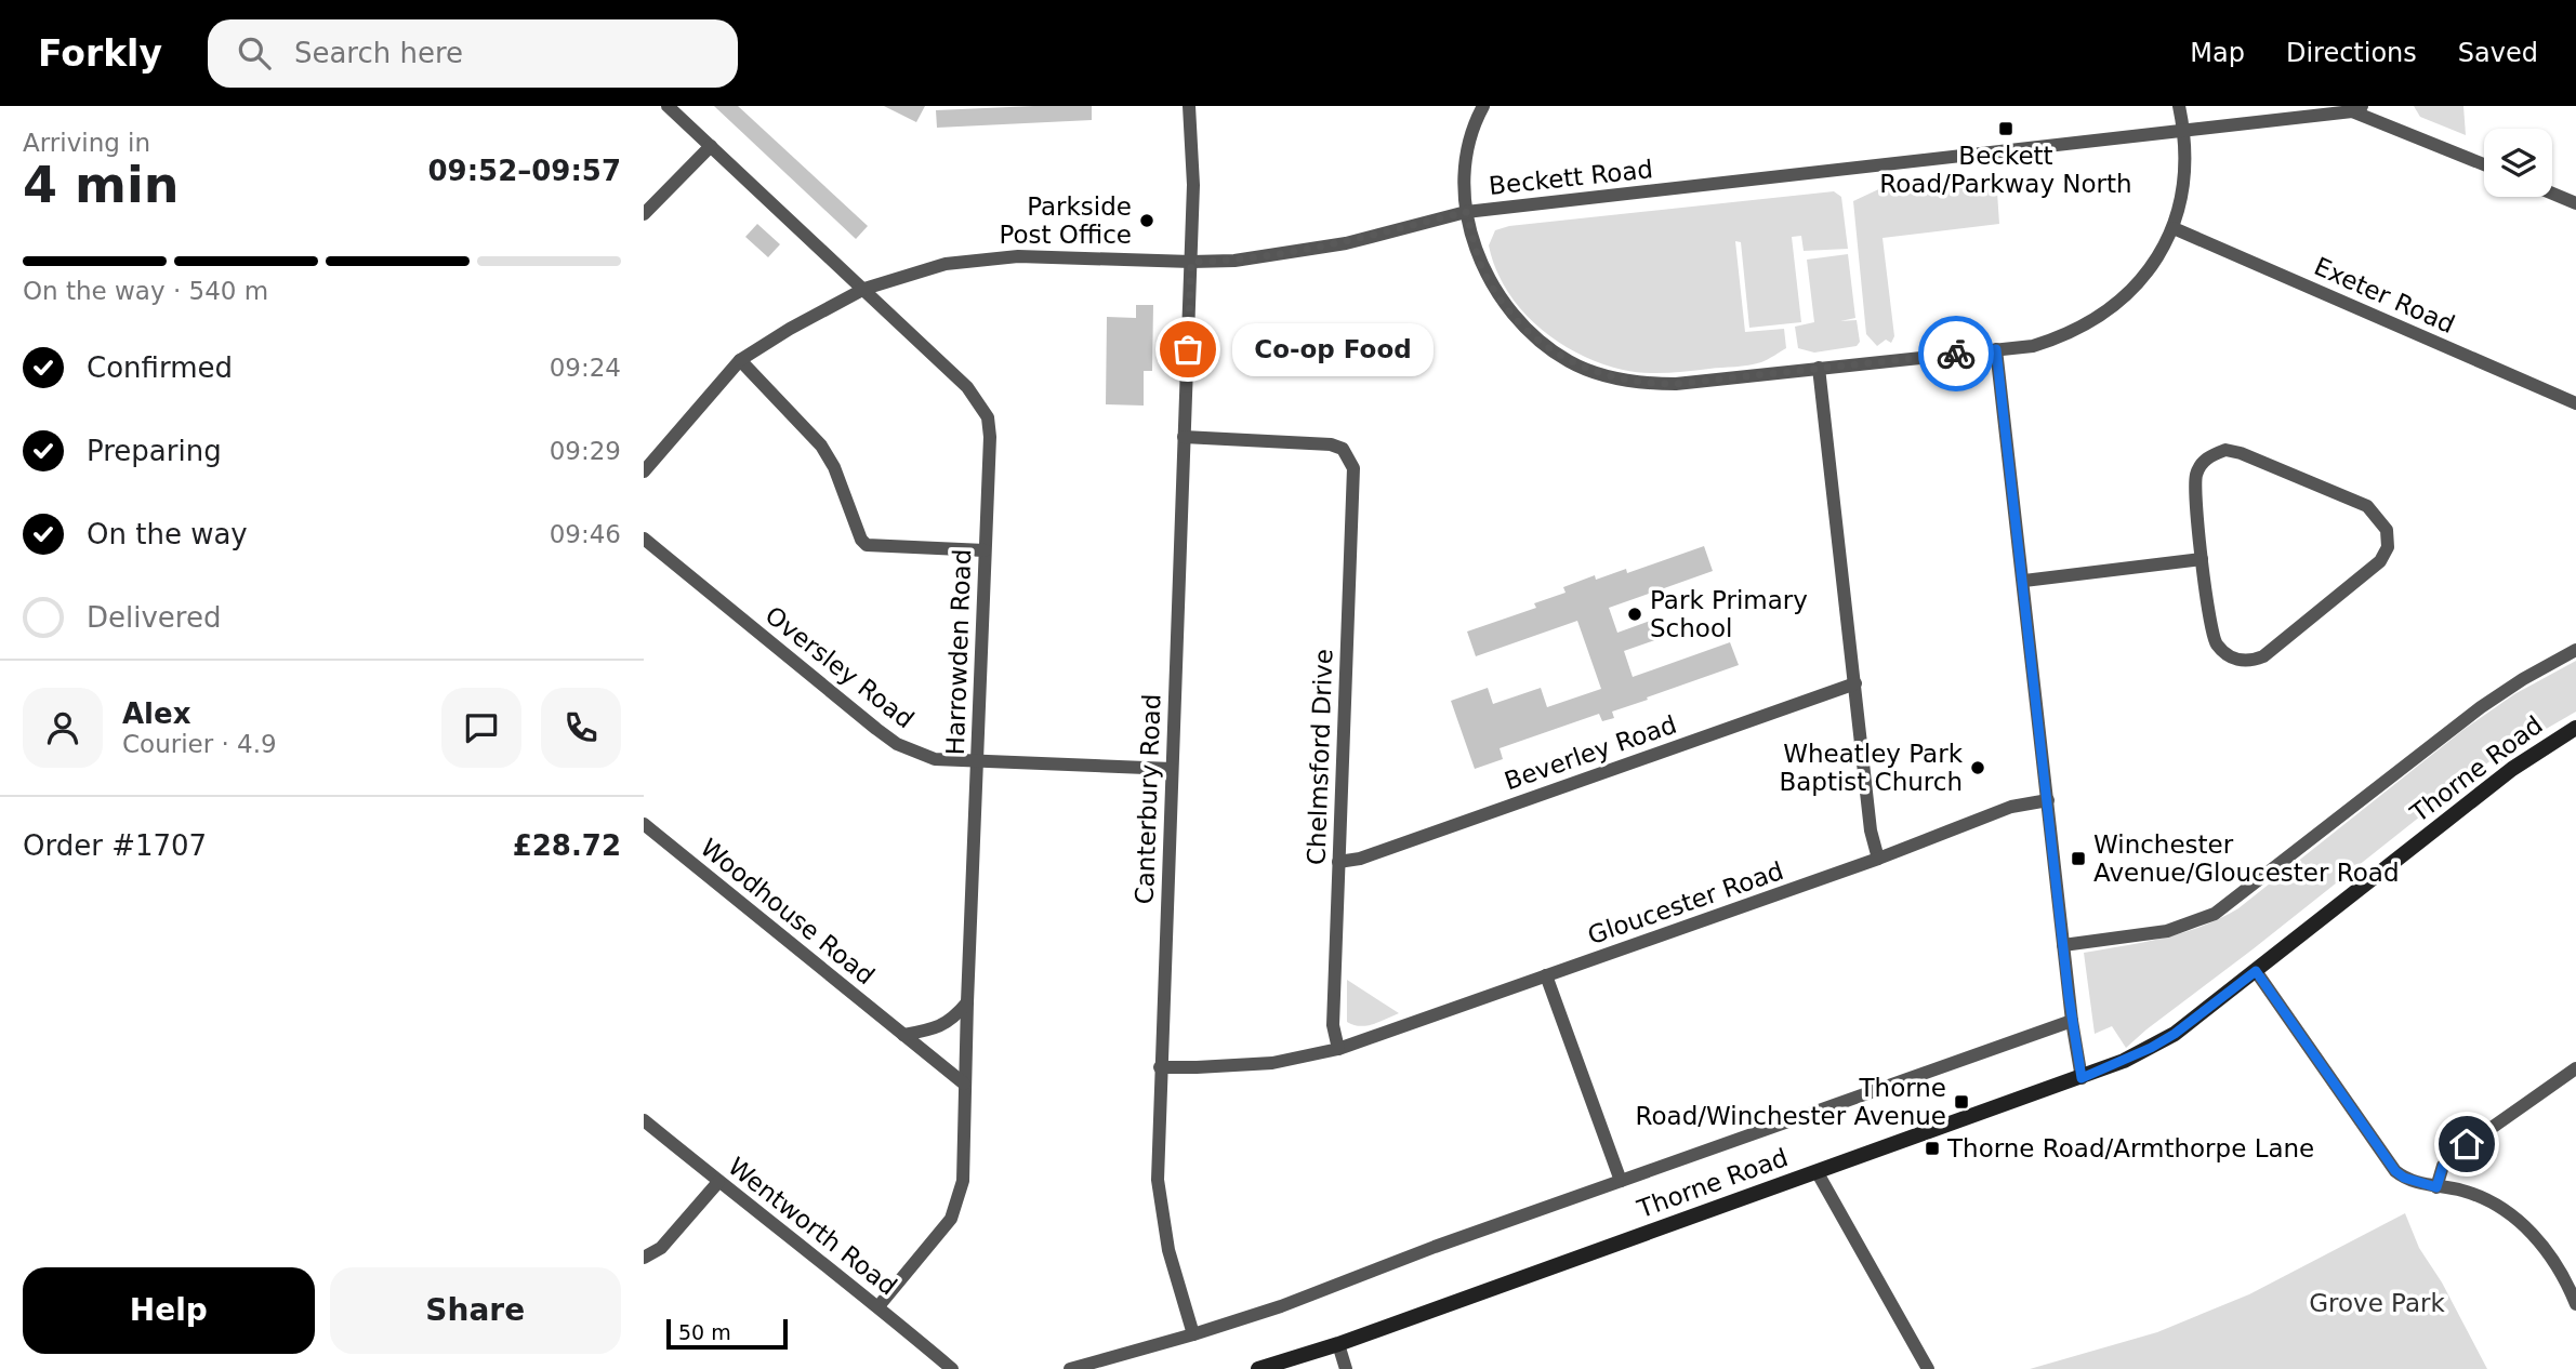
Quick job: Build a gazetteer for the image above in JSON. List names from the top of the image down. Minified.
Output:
{"streets":{"street":["Beckett Road","Exeter Road","Harrowden Road","Oversley Road","Beverley Road","Chelmsford Drive","Thorne Road","Canterbury Road","Gloucester Road","Woodhouse Road","Wentworth Road"]},"crossings":[["Beckett Road","Harrowden Road"],["Beckett Road","Canterbury Road"],["Harrowden Road","Oversley Road"],["Harrowden Road","Woodhouse Road"],["Harrowden Road","Wentworth Road"],["Oversley Road","Canterbury Road"],["Beverley Road","Chelmsford Drive"],["Chelmsford Drive","Canterbury Road"],["Chelmsford Drive","Gloucester Road"],["Thorne Road","Canterbury Road"]],"parks":["Grove Park"],"places":{"transit":["Beckett Road/Parkway North","Winchester Avenue/Gloucester Road","Thorne Road/Winchester Avenue","Thorne Road/Armthorpe Lane"],"other":["Parkside Post Office","Co-op Food","Park Primary School","Wheatley Park Baptist Church"]},"scale_bar":"50 m","page":{"header":"Forkly","search":"Search here","nav":["Map","Directions","Saved"],"heading":["4 min","Arriving in","09:52–09:57"],"panel":["Alex","Courier · 4.9","Order #1707","£28.72"],"bar":"On the way · 540 m","bubble":"Co-op Food","list":[["Confirmed","09:24"],["Preparing","09:29"],["On the way","09:46"],"Delivered"],"buttons":["Help","Share"],"scale":"50 m"}}
